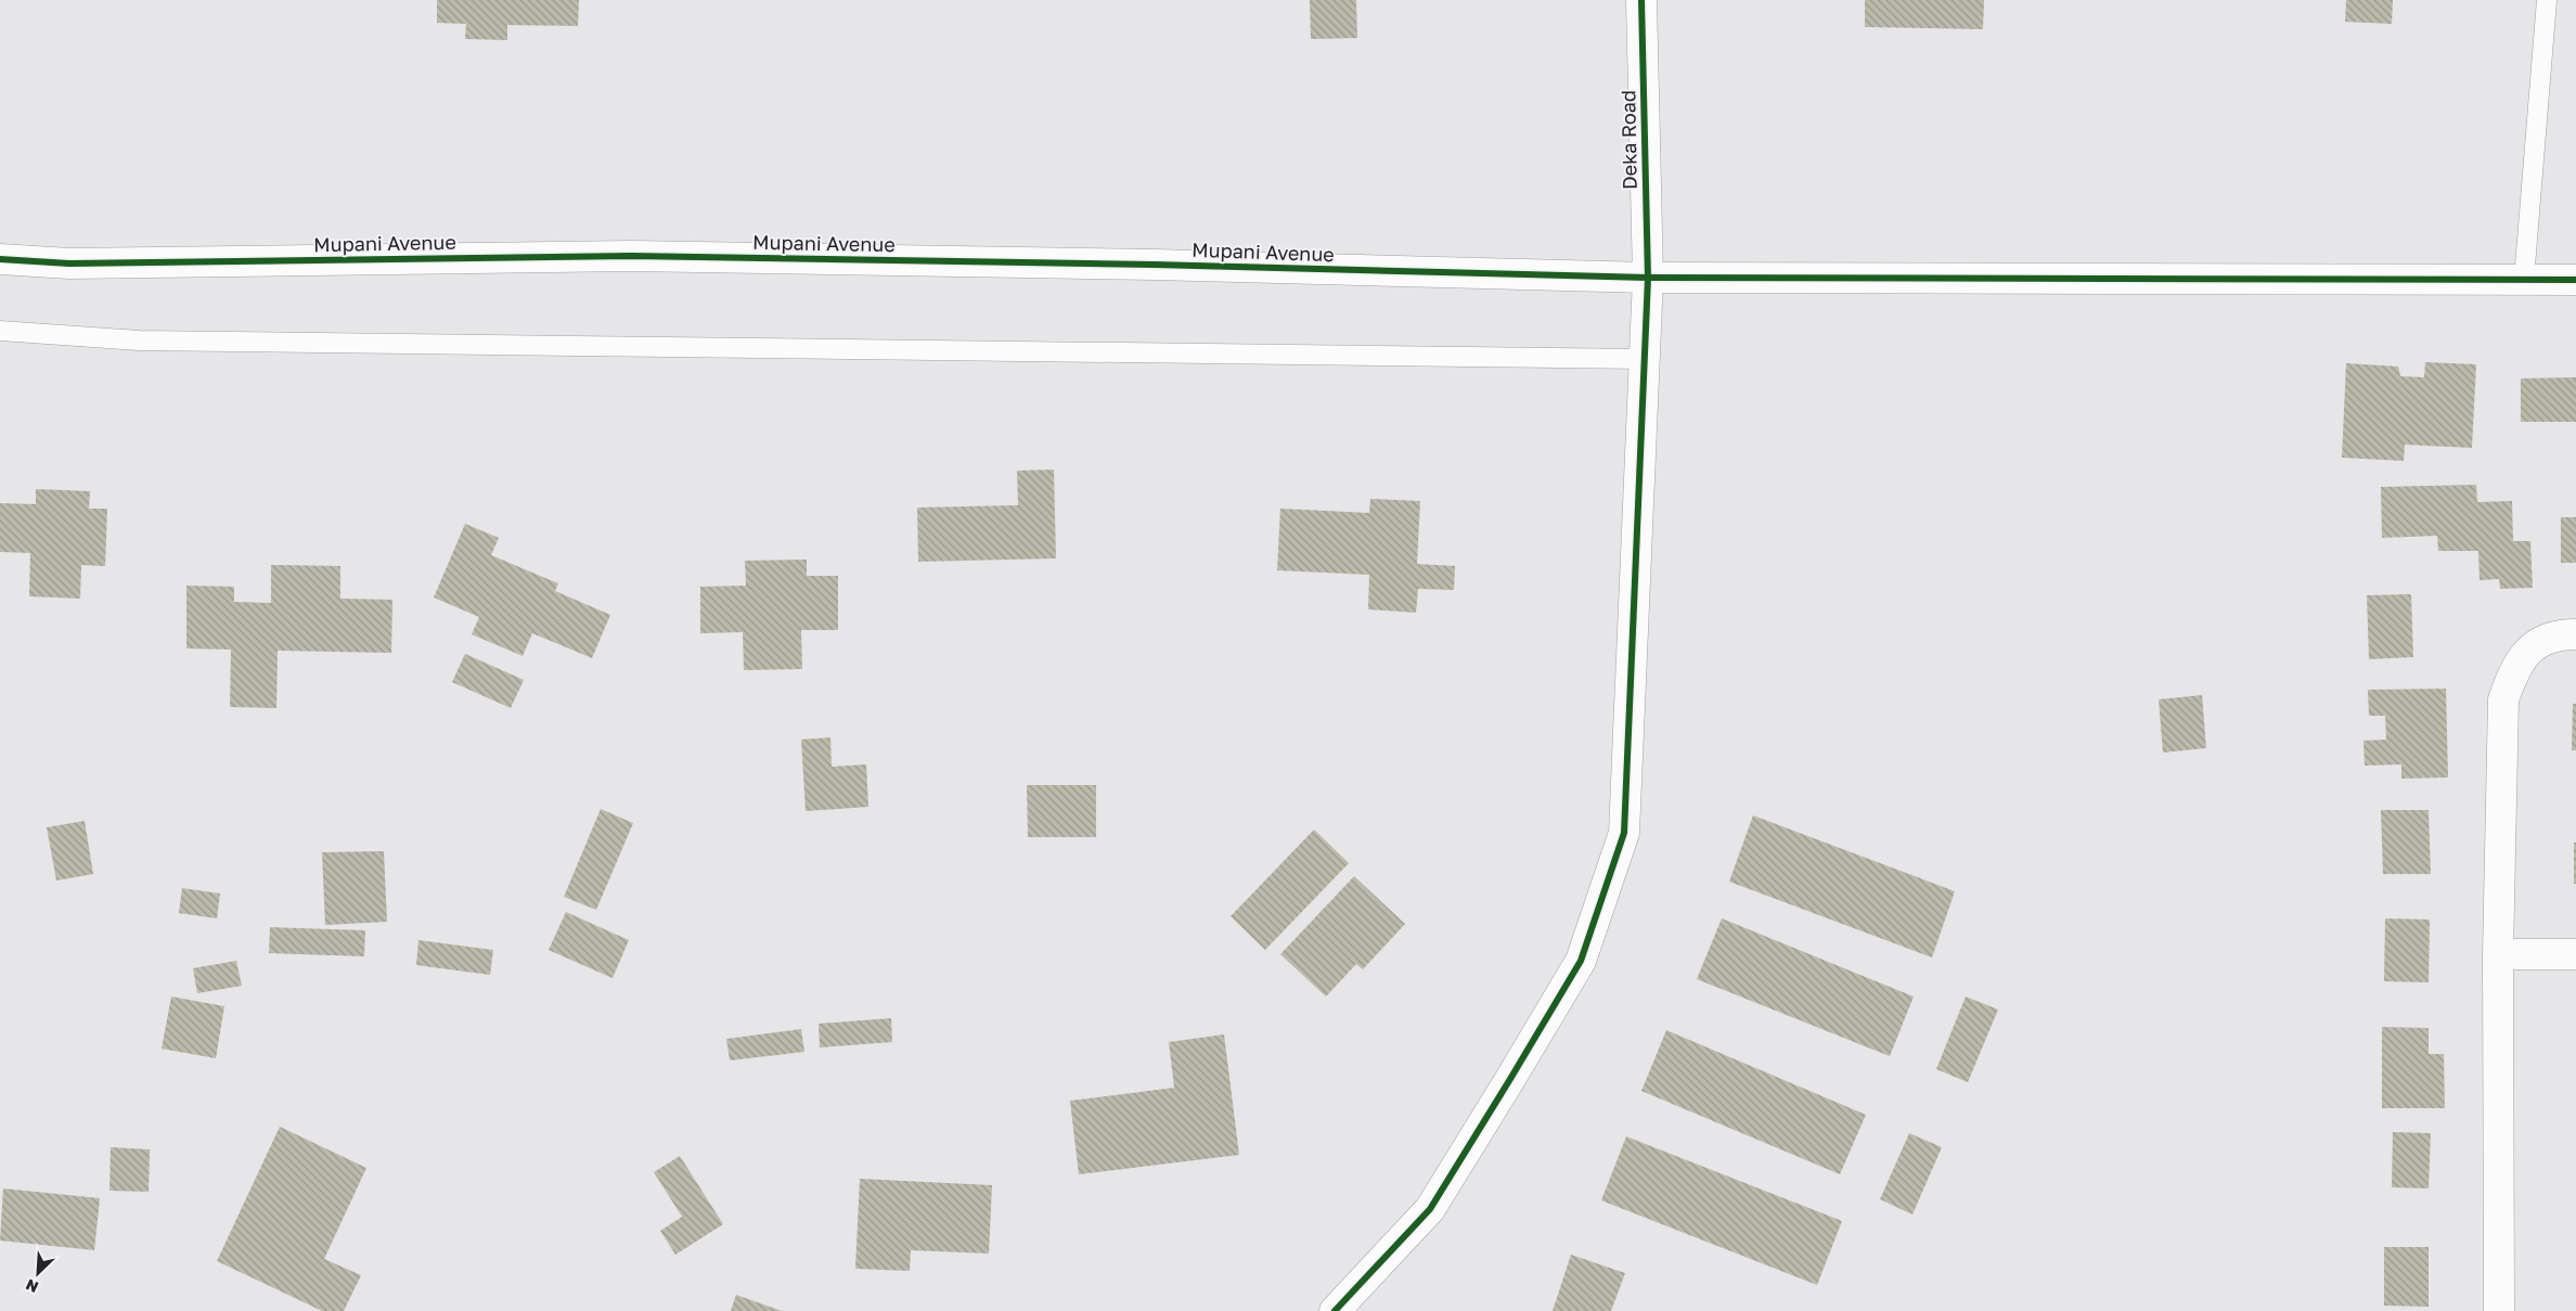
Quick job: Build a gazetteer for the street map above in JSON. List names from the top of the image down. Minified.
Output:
{"streets":{"street":["Deka Road","Mupani Avenue"]},"crossings":[["Deka Road","Mupani Avenue"]],"north":"bottom left"}
